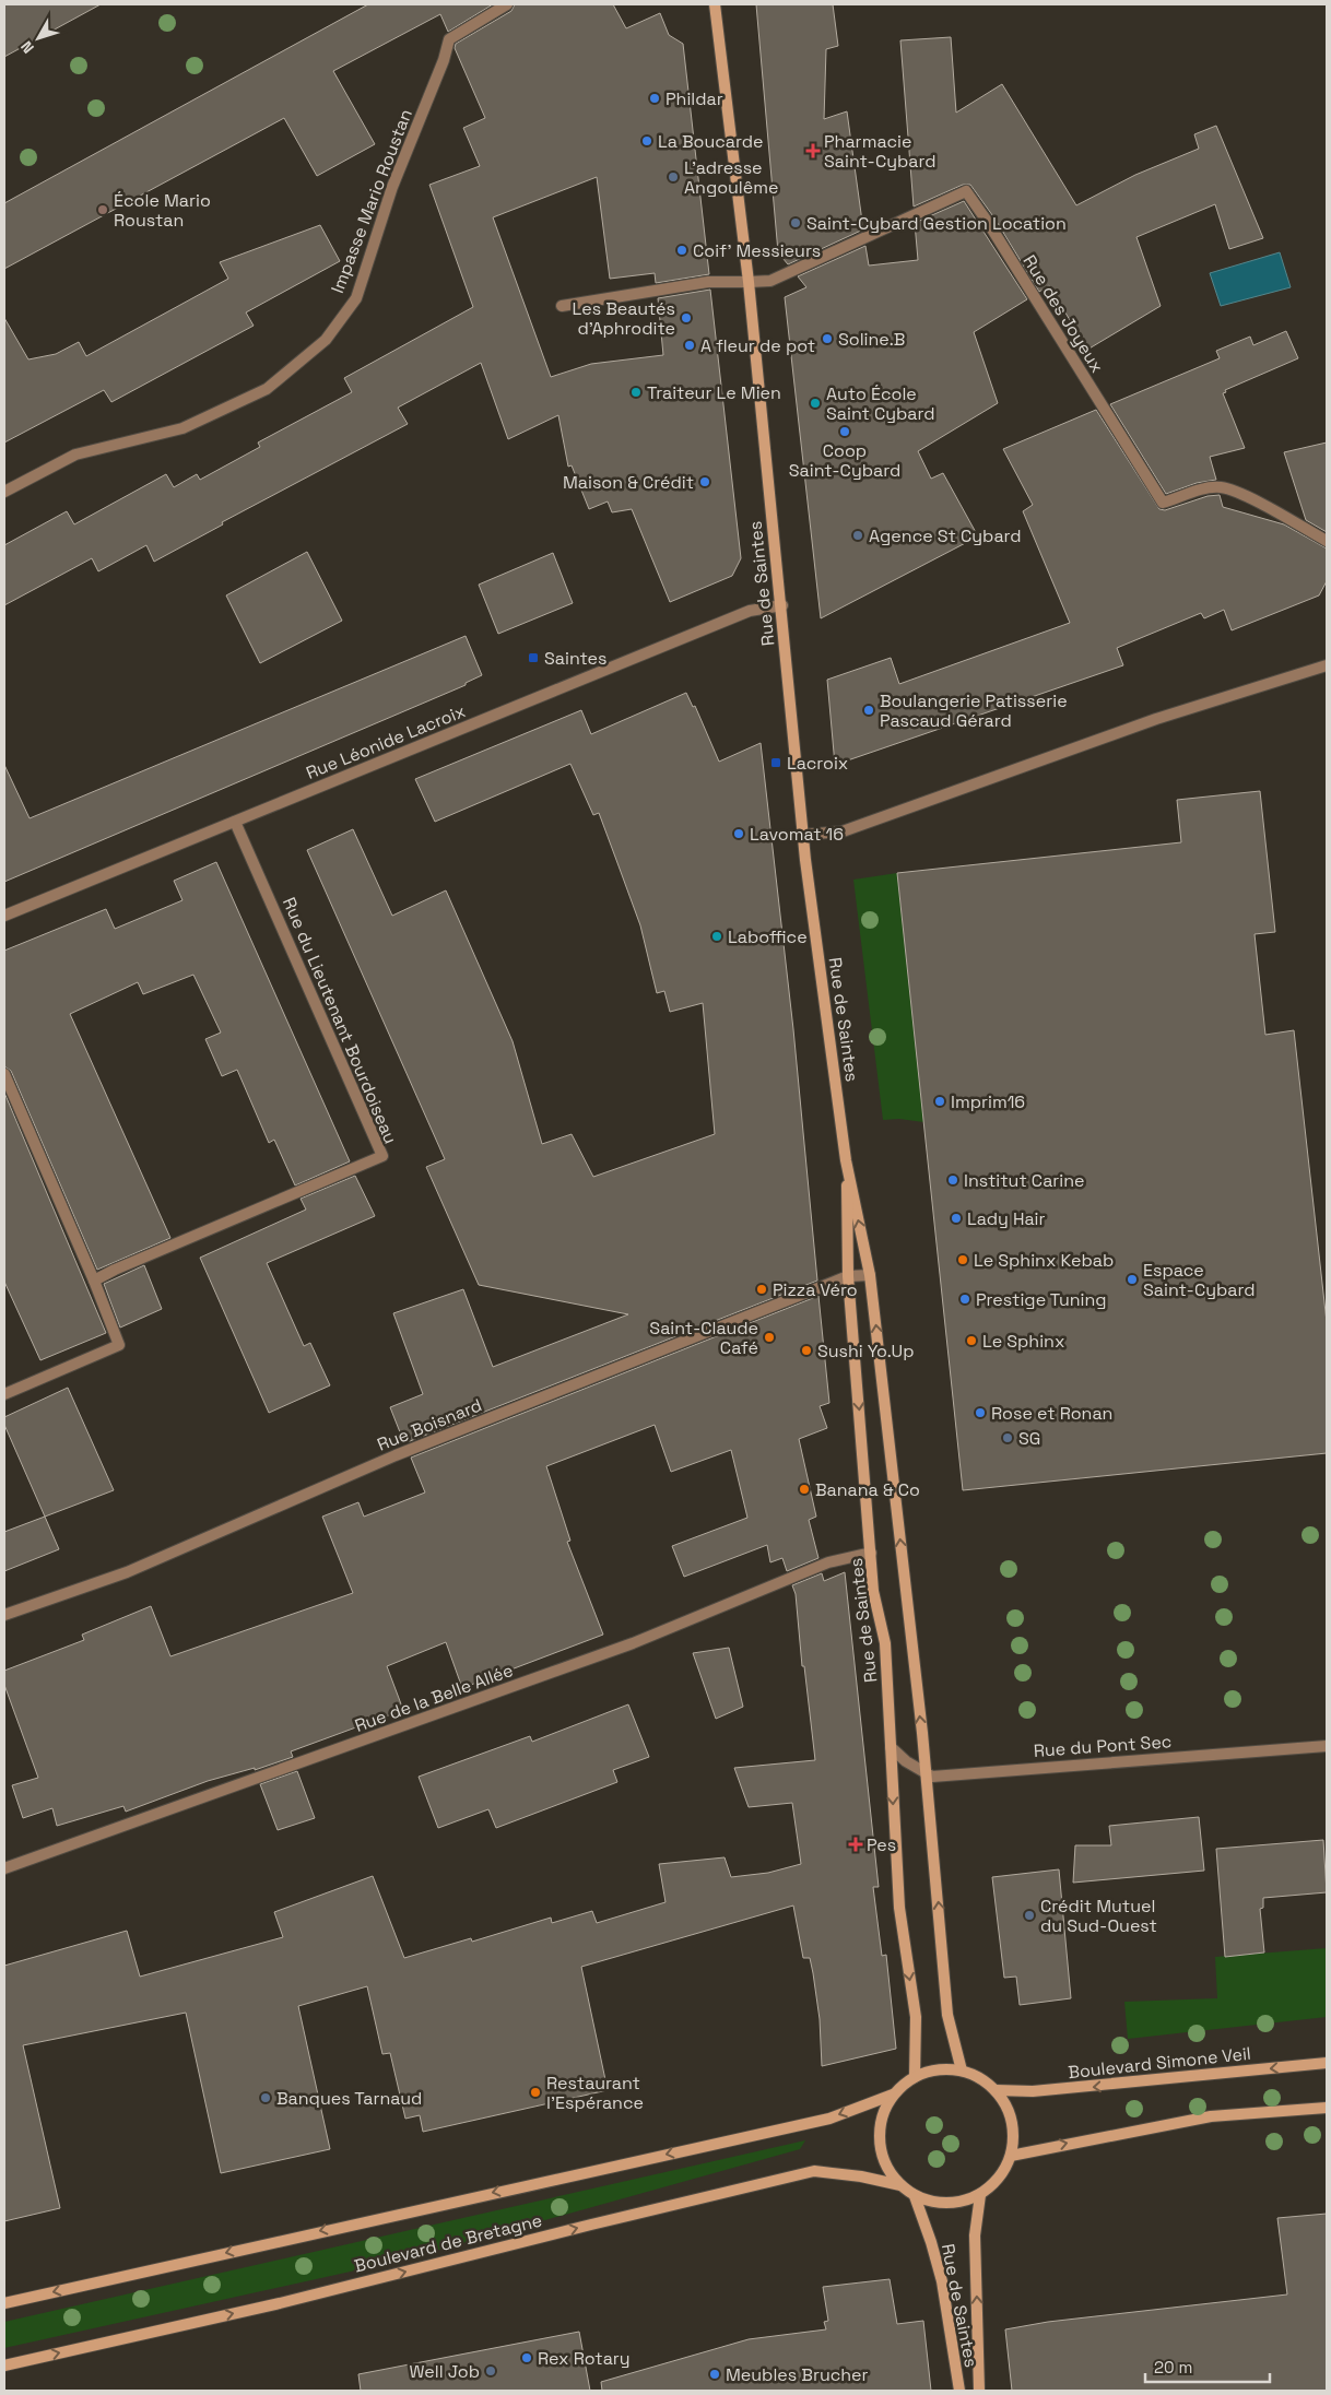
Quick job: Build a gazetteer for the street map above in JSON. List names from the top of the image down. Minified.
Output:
{"streets":{"main road":["Rue de Saintes","Boulevard Simone Veil","Boulevard de Bretagne"],"street":["Impasse Mario Roustan","Rue des Joyeux","Rue Léonide Lacroix","Rue du Lieutenant Bourdoiseau","Rue Boisnard","Rue de la Belle Allée","Rue du Pont Sec"]},"crossings":[["Rue des Joyeux","Rue de Saintes"],["Rue de Saintes","Rue Léonide Lacroix"],["Rue de Saintes","Rue Boisnard"],["Rue de Saintes","Rue de la Belle Allée"],["Rue de Saintes","Rue du Pont Sec"],["Rue de Saintes","Boulevard Simone Veil"],["Rue de Saintes","Boulevard de Bretagne"],["Rue Léonide Lacroix","Rue du Lieutenant Bourdoiseau"],["Boulevard Simone Veil","Boulevard de Bretagne"]],"places":{"other":["Phildar","La Boucarde","L'adresse Angoulême","École Mario Roustan","Saint-Cybard Gestion Location","Coif' Messieurs","Les Beautés d'Aphrodite","Soline.B","A fleur de pot","Traiteur Le Mien","Auto École Saint Cybard","Coop Saint-Cybard","Maison & Crédit","Agence St Cybard","Boulangerie Patisserie Pascaud Gérard","Lavomat 16","Laboffice","Imprim16","Institut Carine","Lady Hair","Le Sphinx Kebab","Espace Saint-Cybard","Pizza Véro","Prestige Tuning","Saint-Claude Café","Le Sphinx","Sushi Yo.Up","Rose et Ronan","SG","Banana & Co","Crédit Mutuel du Sud-Ouest","Restaurant l'Espérance","Banques Tarnaud","Rex Rotary","Well Job","Meubles Brucher"],"health":["Pharmacie Saint-Cybard","Pes"],"transit":["Saintes","Lacroix"]},"scale_bar":"20 m","north":"bottom left"}
